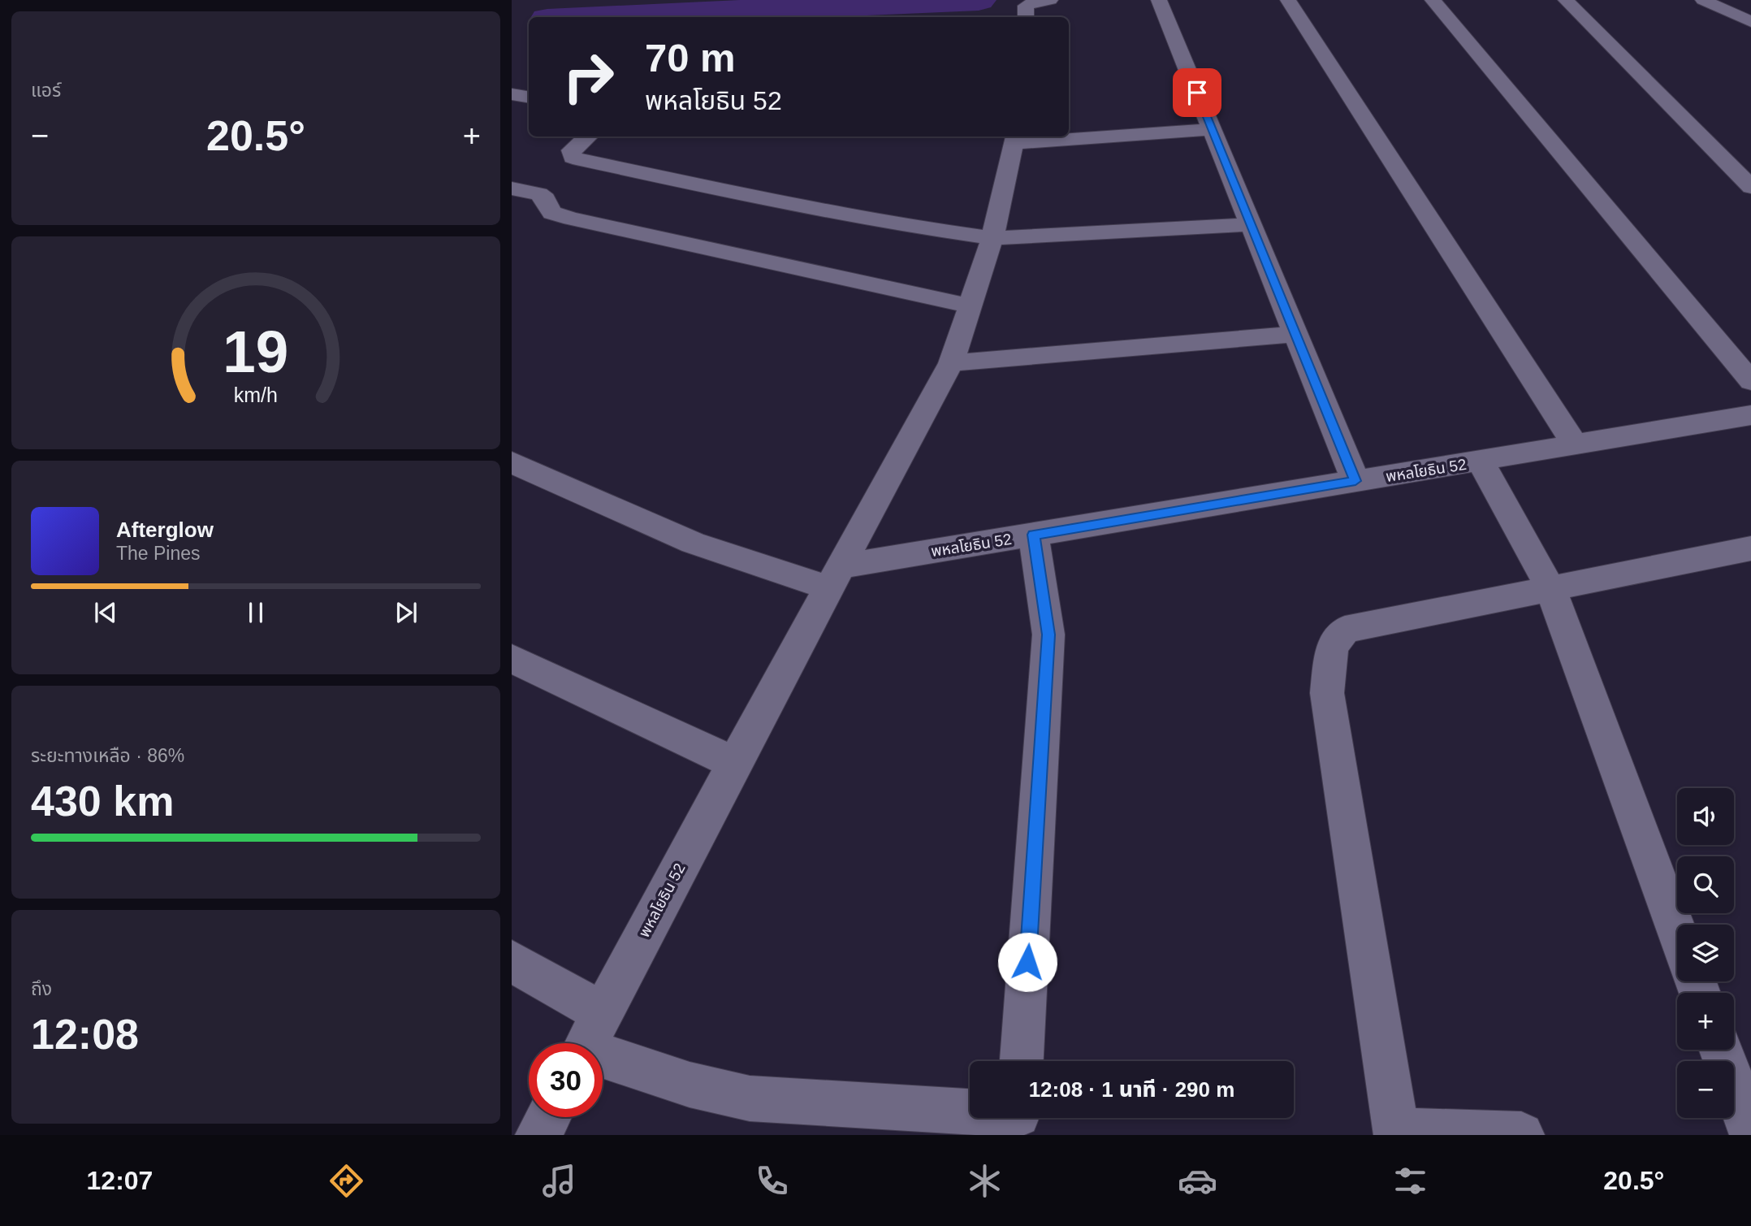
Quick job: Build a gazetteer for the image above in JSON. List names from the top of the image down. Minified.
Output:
{"streets":{"street":["พหลโยธิน 52"]},"page":{"tile":["แอร์",["ระยะทางเหลือ · 86%","430 km"],["ถึง","12:08"]],"turn":["70 m","พหลโยธิน 52"],"heat":["−","20.5°","+"],"song":["Afterglow","The Pines"],"map_buttons":["+","−"],"limit":"30","trip":"12:08 · 1 นาที · 290 m","tabs":["12:07","20.5°"],"gauge":["19","km/h"]}}
